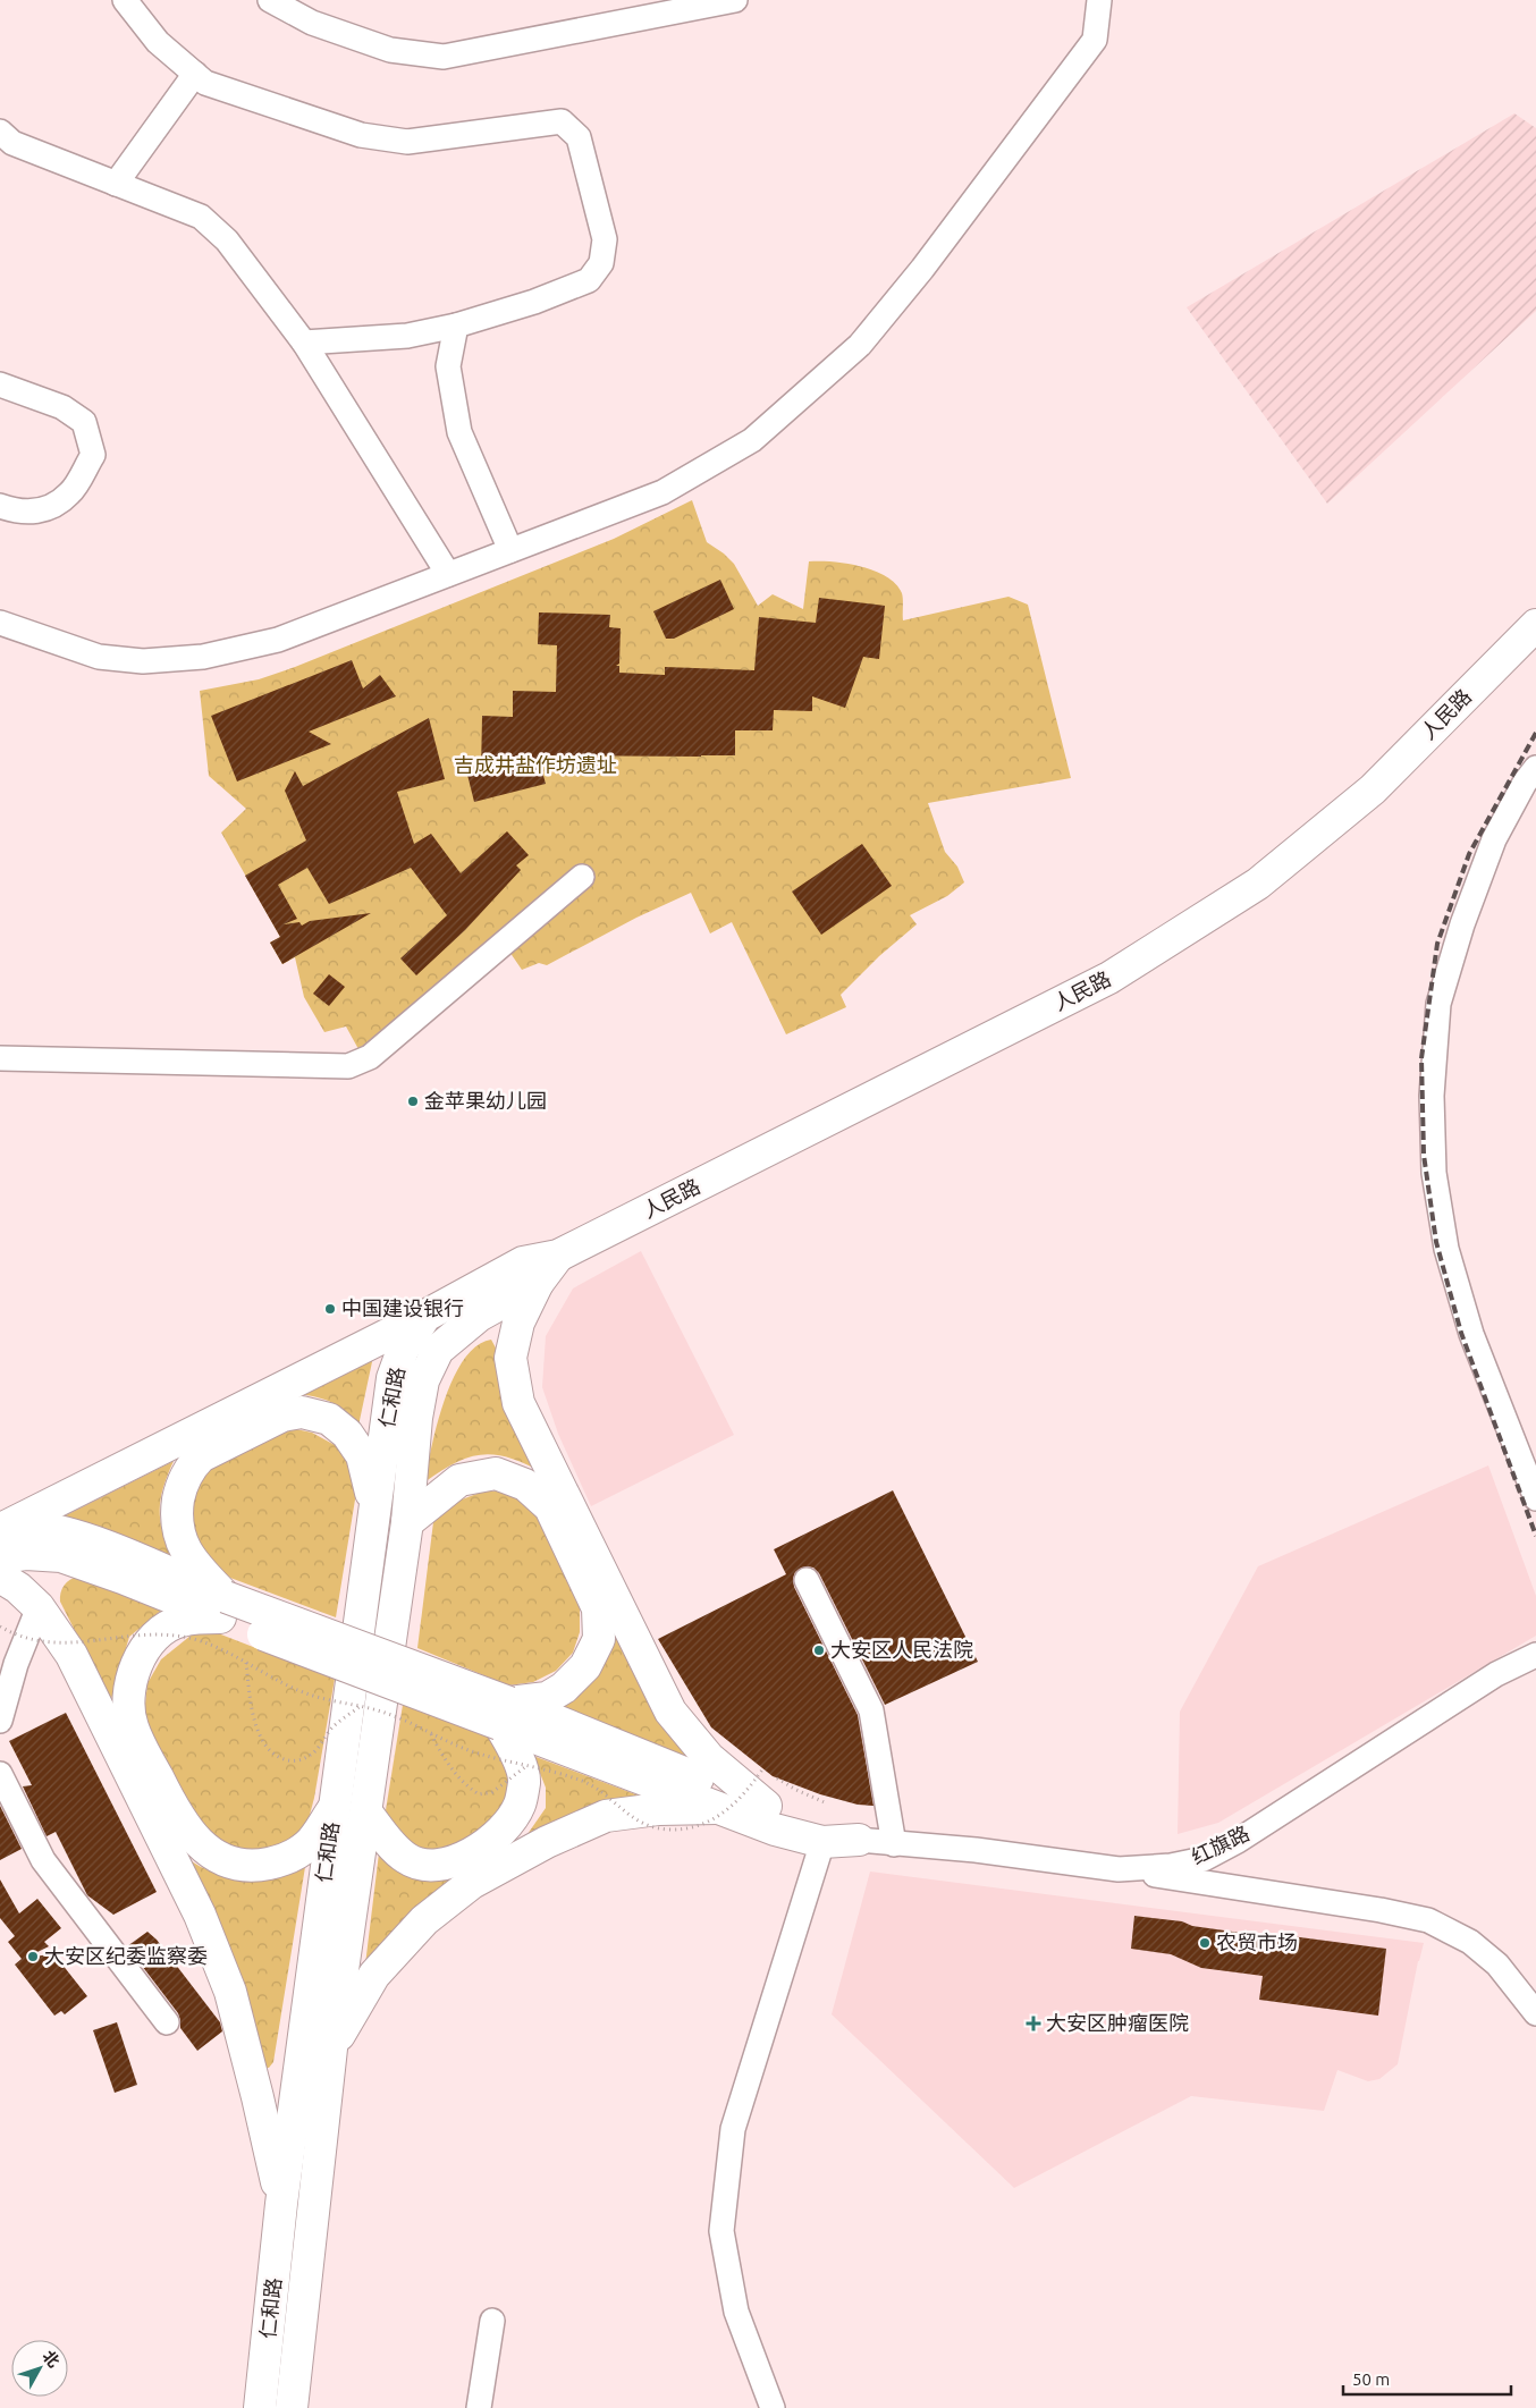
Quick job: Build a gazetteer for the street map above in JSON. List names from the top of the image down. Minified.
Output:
{"streets":{"main road":["人民路","仁和路"],"street":["红旗路"]},"crossings":[["人民路","仁和路"]],"parks":["吉成井盐作坊遗址"],"places":{"other":["金苹果幼儿园","中国建设银行","大安区人民法院","农贸市场","大安区纪委监察委"],"health":["大安区肿瘤医院"]},"scale_bar":"50 m","north":"top right"}
